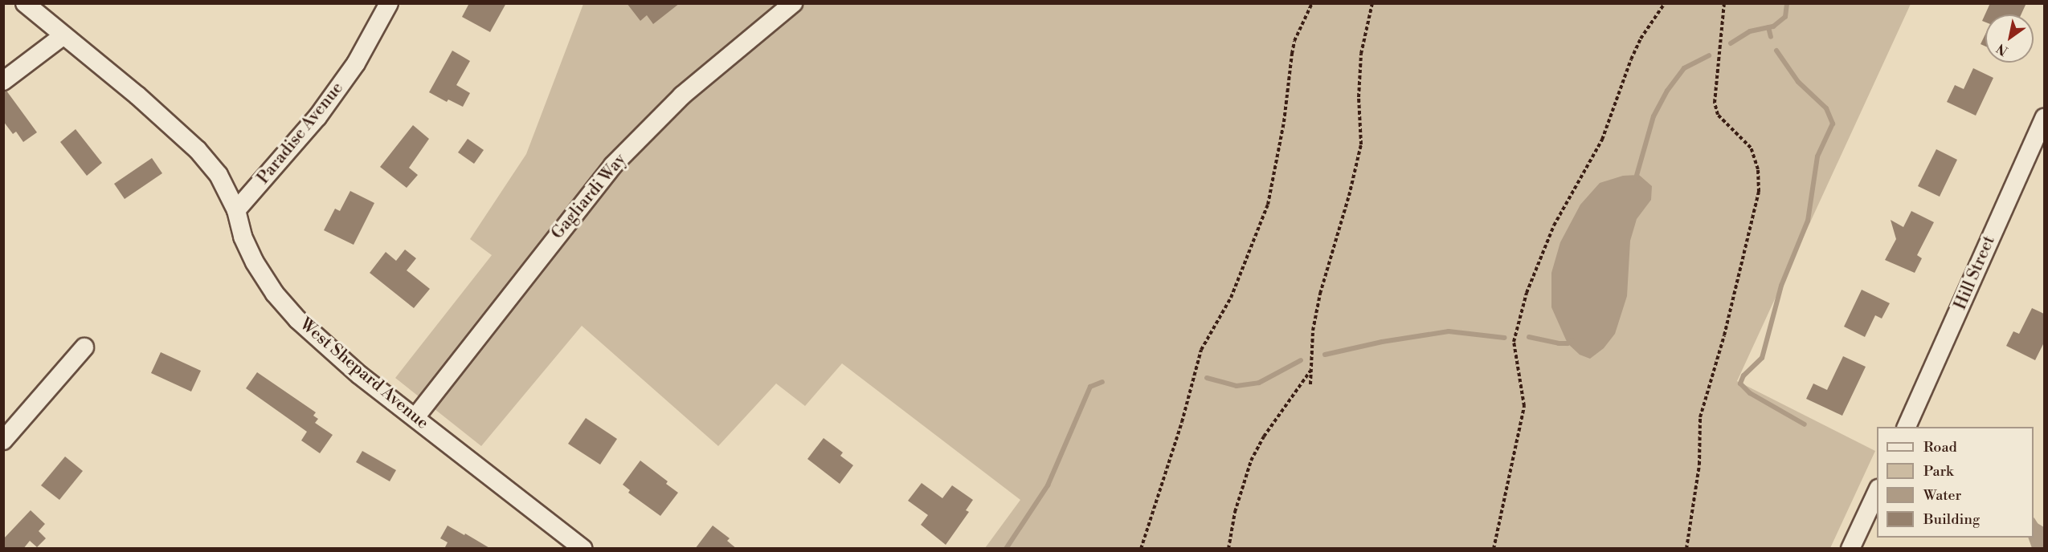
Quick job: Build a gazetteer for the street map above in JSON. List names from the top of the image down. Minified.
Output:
{"streets":{"street":["Paradise Avenue","Gagliardi Way","Hill Street","West Shepard Avenue"]},"crossings":[["Paradise Avenue","West Shepard Avenue"],["Gagliardi Way","West Shepard Avenue"]],"legend":["Road","Park","Water","Building"],"north":"bottom left"}
